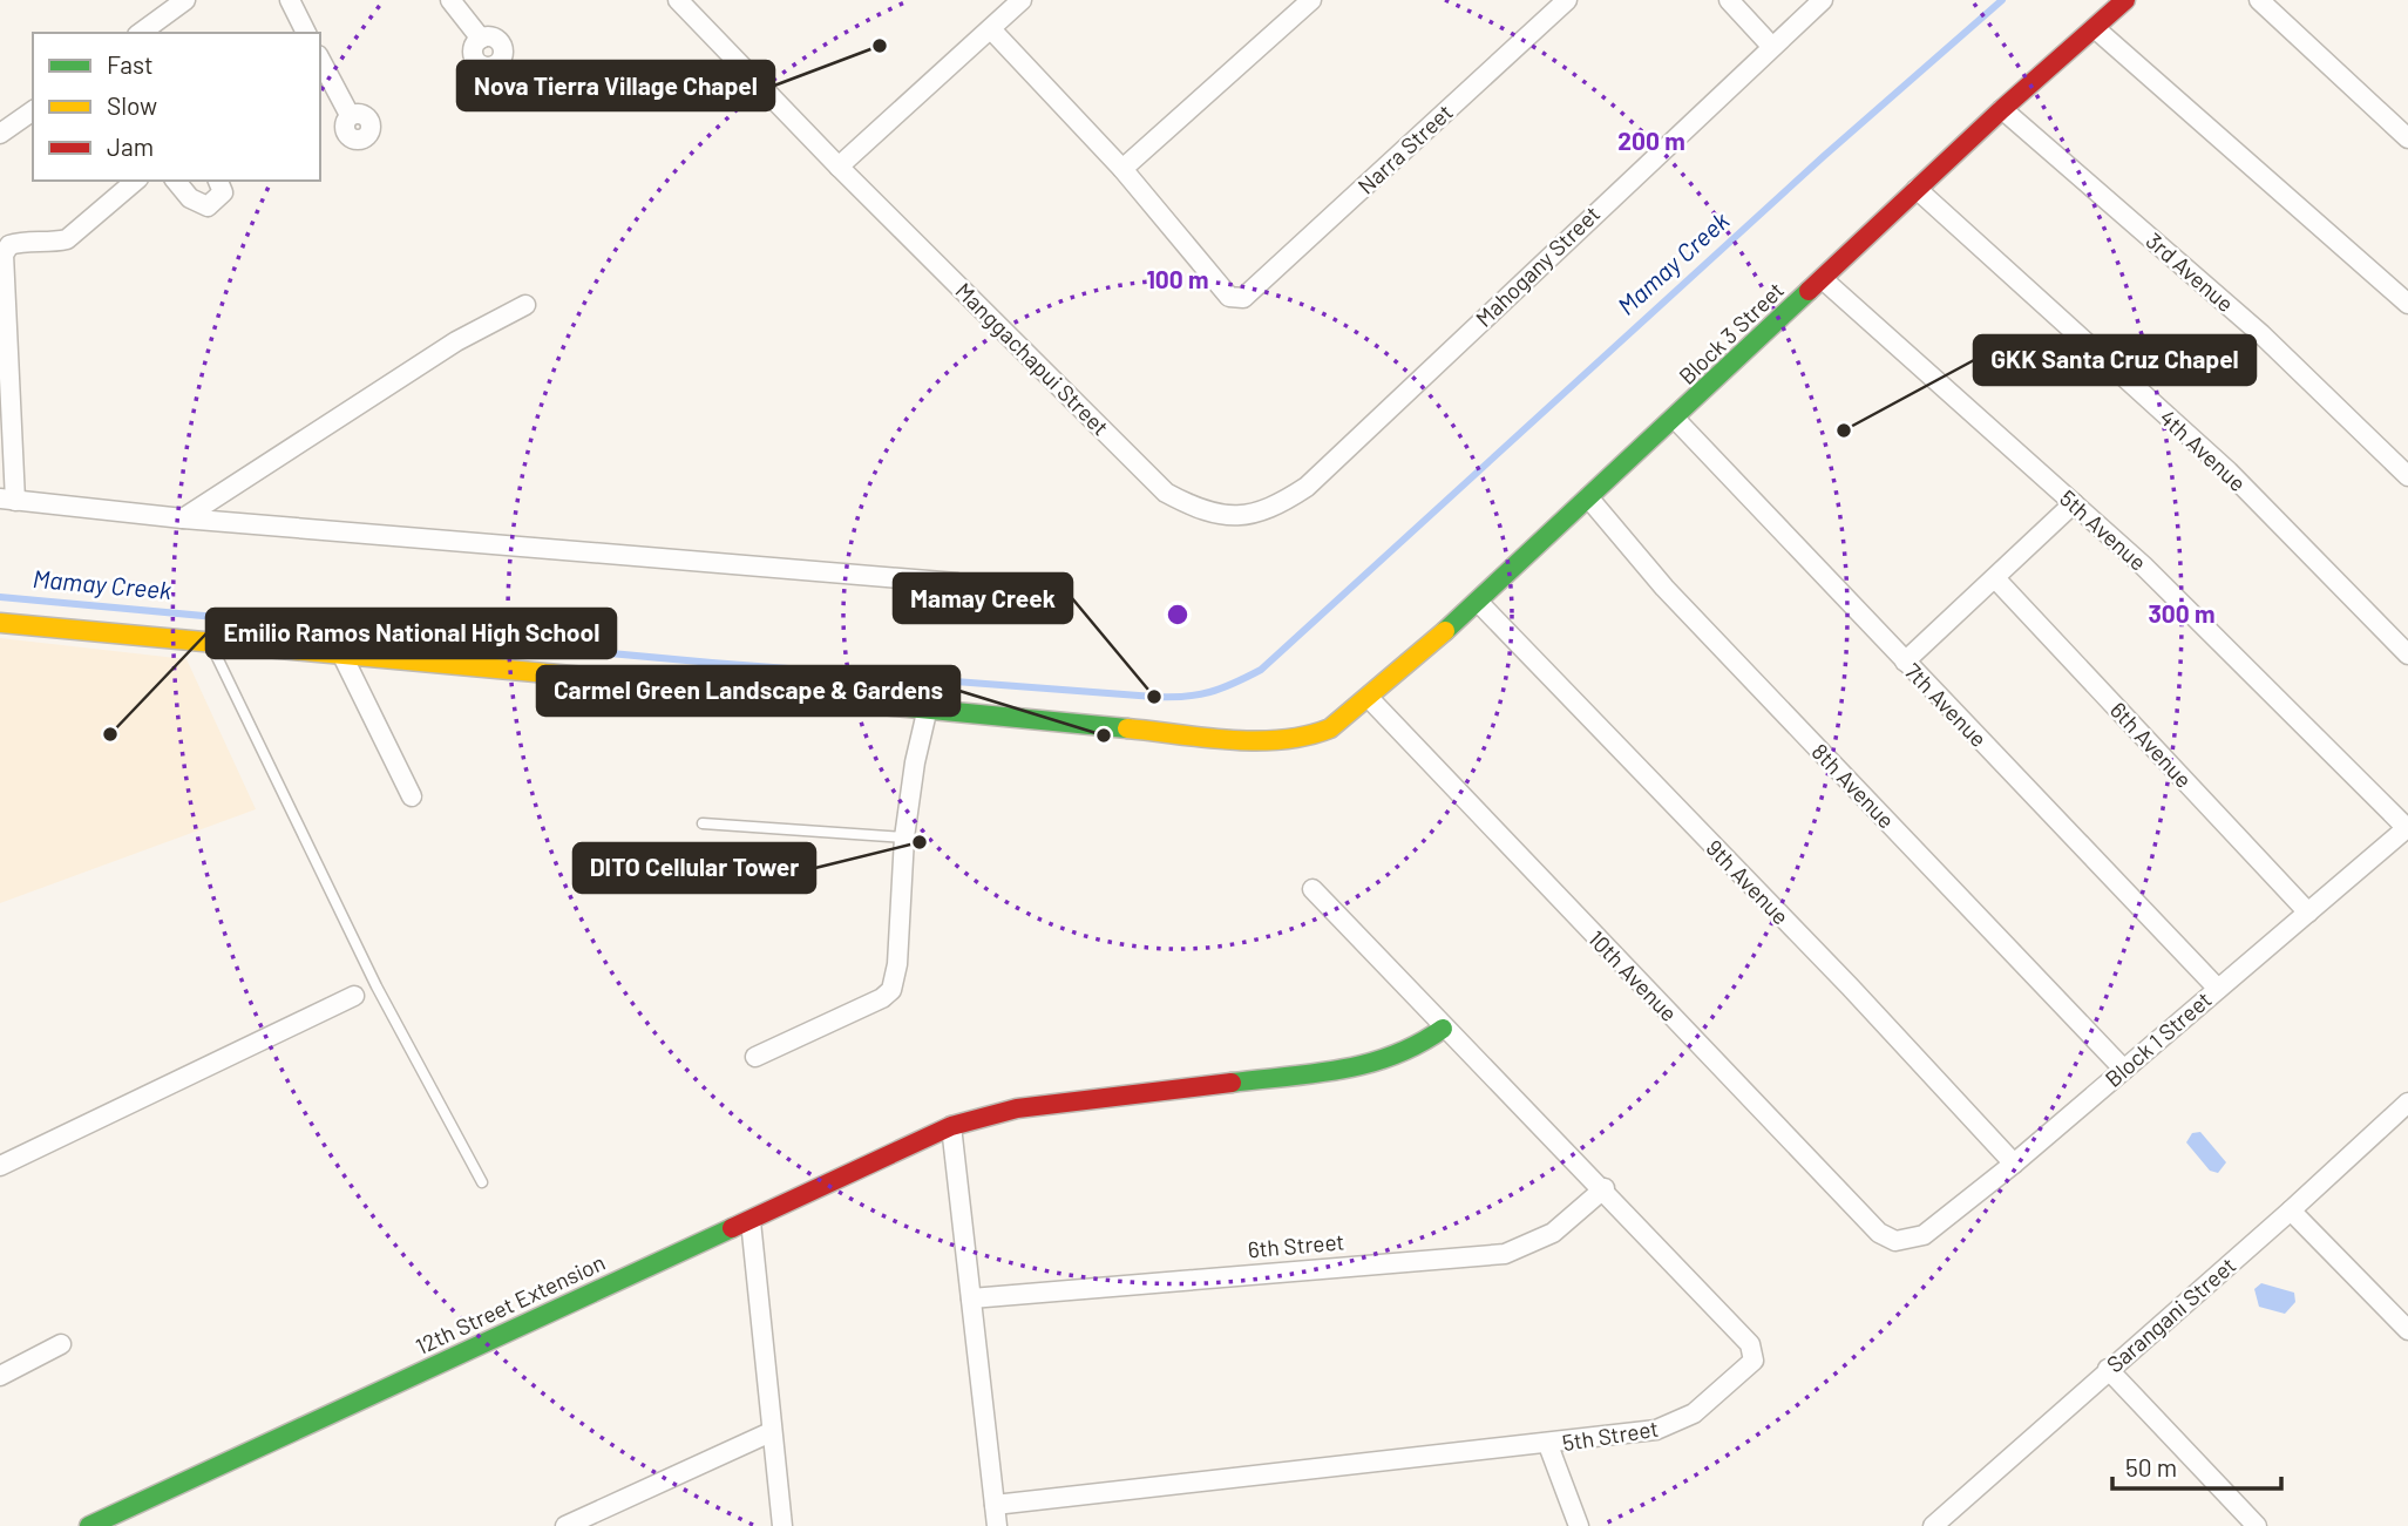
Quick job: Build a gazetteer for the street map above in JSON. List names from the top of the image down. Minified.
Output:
{"streets":{"street":["Narra Street","Mahogany Street","3rd Avenue","Block 3 Street","Manggachapui Street","4th Avenue","5th Avenue","7th Avenue","6th Avenue","8th Avenue","9th Avenue","10th Avenue","Block 1 Street","6th Street","12th Street Extension","Sarangani Street","5th Street"]},"crossings":[["Mahogany Street","Manggachapui Street"],["3rd Avenue","Block 3 Street"],["Block 3 Street","4th Avenue"],["Block 3 Street","5th Avenue"],["Block 3 Street","7th Avenue"],["Block 3 Street","8th Avenue"],["Block 3 Street","9th Avenue"],["Block 3 Street","10th Avenue"],["5th Avenue","Block 1 Street"],["7th Avenue","Block 1 Street"],["6th Avenue","Block 1 Street"],["8th Avenue","Block 1 Street"],["9th Avenue","Block 1 Street"],["10th Avenue","Block 1 Street"],["6th Street","5th Street"]],"water":["Mamay Creek"],"places":["Nova Tierra Village Chapel","GKK Santa Cruz Chapel","Mamay Creek","Emilio Ramos National High School","Carmel Green Landscape & Gardens","DITO Cellular Tower"],"legend":["Fast","Slow","Jam"],"scale_bar":"50 m","rings":["200 m","100 m","300 m"]}
